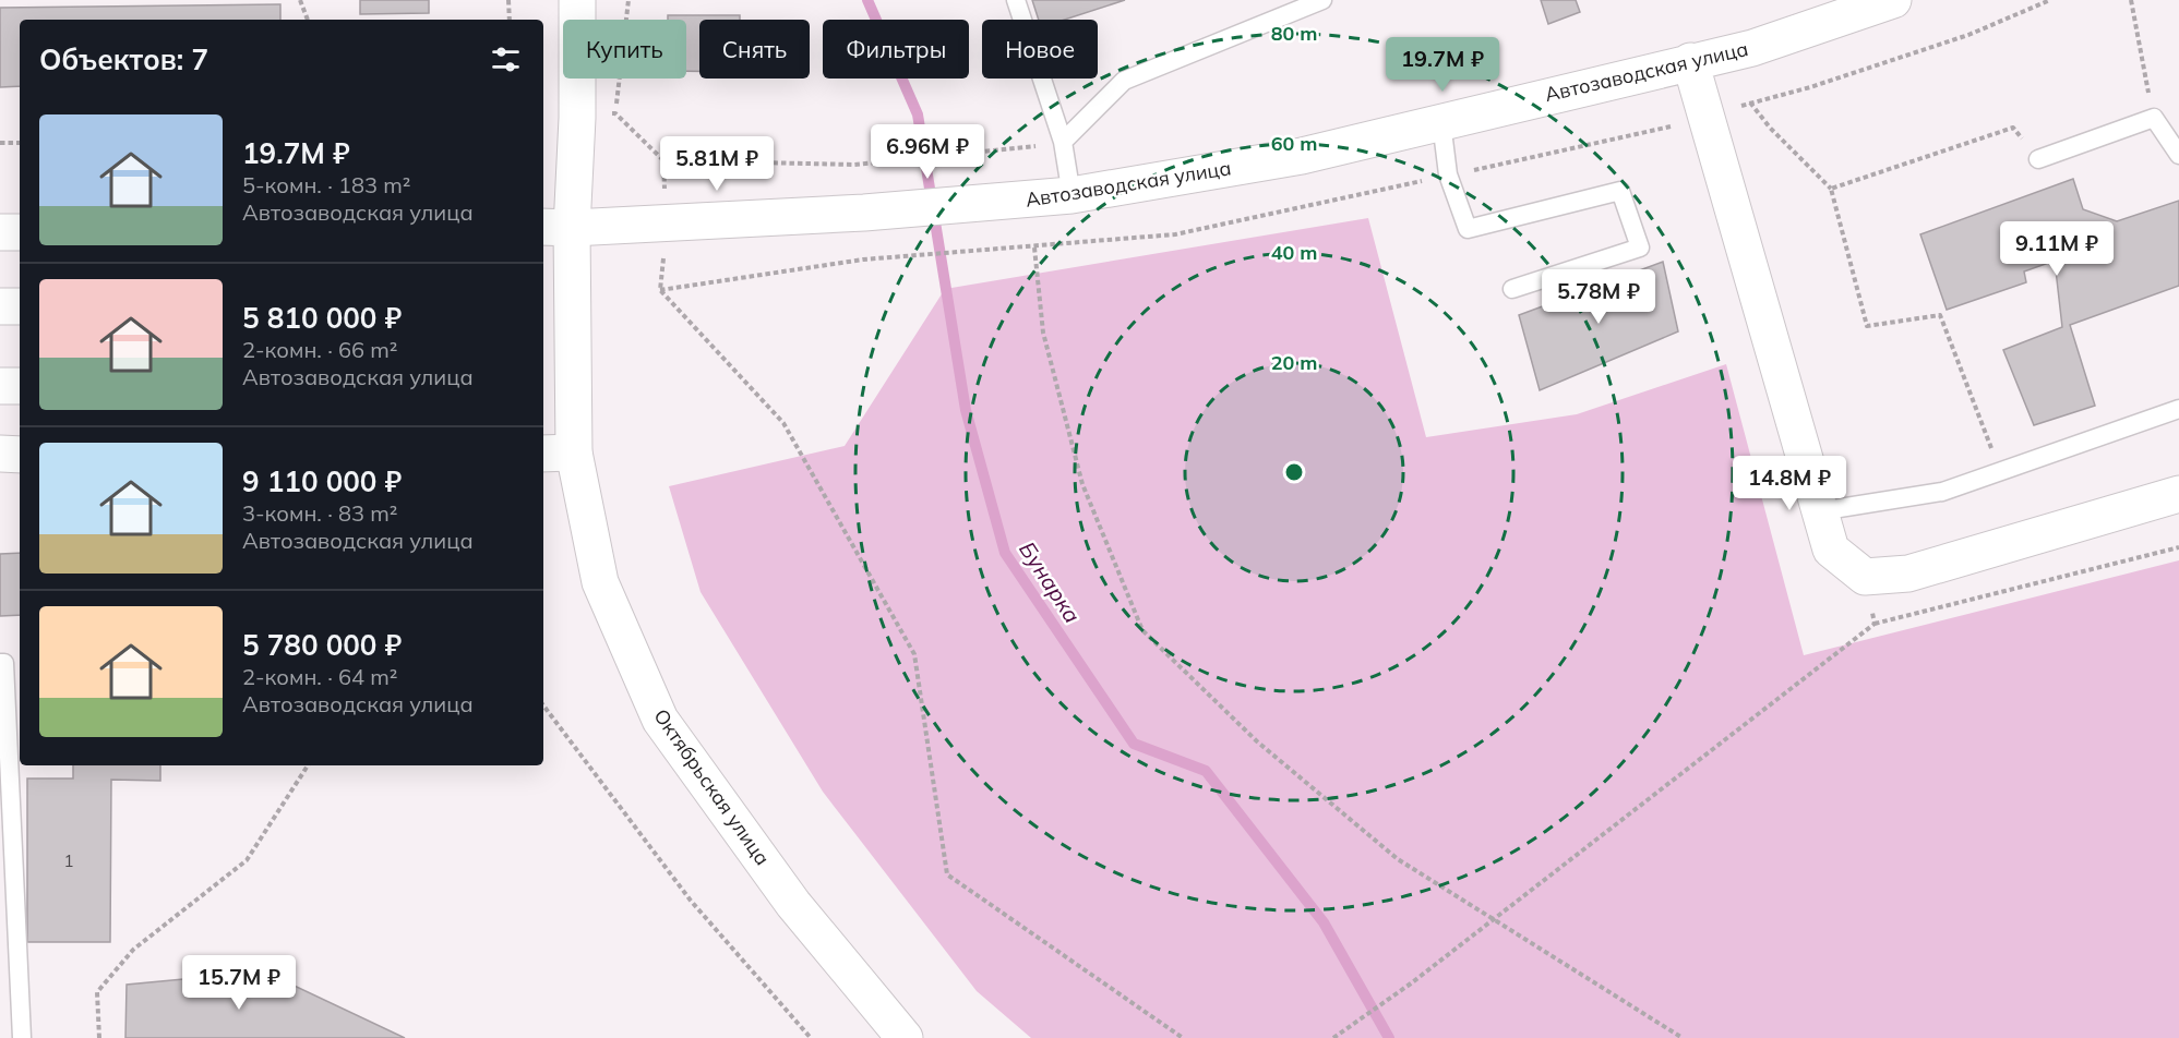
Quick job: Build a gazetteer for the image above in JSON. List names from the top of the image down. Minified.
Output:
{"streets":{"street":["Автозаводская улица","Октябрьская улица"]},"crossings":[["Автозаводская улица","Октябрьская улица"]],"water":["Бунарка"],"house_numbers":["1"],"page":{"chip":["Купить","Снять","Фильтры","Новое"],"heading":"Объектов: 7","price":["19.7M ₽","6.96M ₽","5.81M ₽","9.11M ₽","5.78M ₽","14.8M ₽","15.7M ₽"],"list":[{"name":"19.7M ₽","note":"5-комн. · 183 m² · Автозаводская улица"},{"name":"5 810 000 ₽","note":"2-комн. · 66 m² · Автозаводская улица"},{"name":"9 110 000 ₽","note":"3-комн. · 83 m² · Автозаводская улица"},{"name":"5 780 000 ₽","note":"2-комн. · 64 m² · Автозаводская улица"}]},"rings":["80 m","60 m","40 m","20 m"]}
